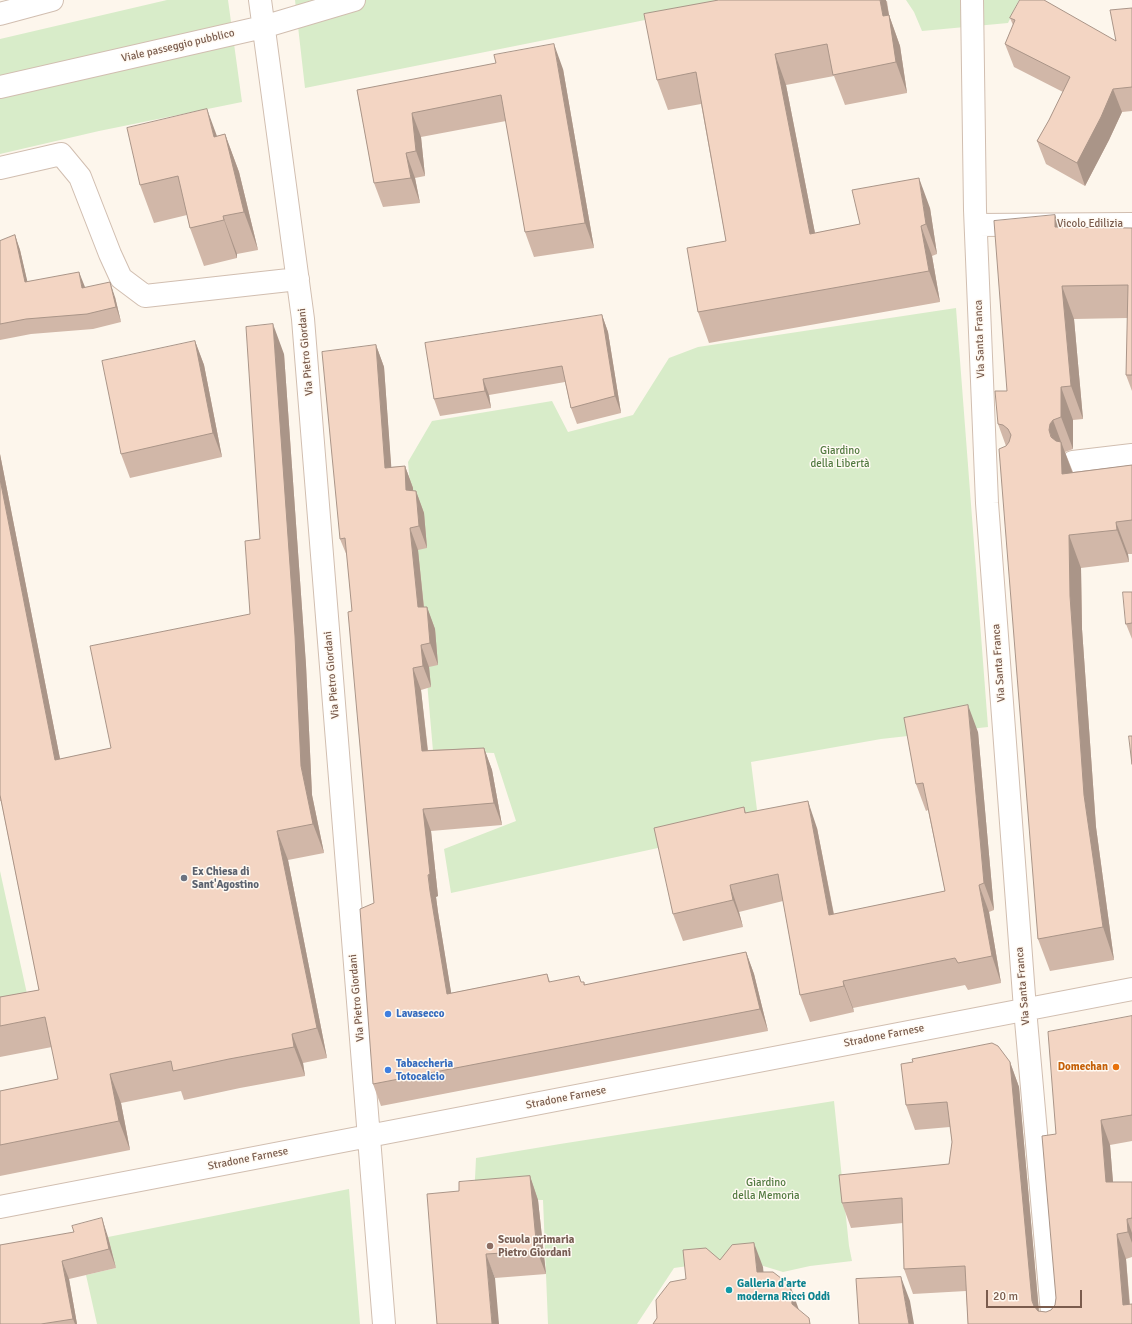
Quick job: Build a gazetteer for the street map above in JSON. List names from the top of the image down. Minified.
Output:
{"streets":{"street":["Viale passeggio pubblico","Vicolo Edilizia","Via Santa Franca","Via Pietro Giordani","Stradone Farnese"]},"crossings":[["Viale passeggio pubblico","Via Pietro Giordani"],["Vicolo Edilizia","Via Santa Franca"],["Via Santa Franca","Stradone Farnese"],["Via Pietro Giordani","Stradone Farnese"]],"parks":["Giardino della Libertà","Giardino della Memoria"],"places":["Ex Chiesa di Sant'Agostino","Lavasecco","Domechan","Tabaccheria Totocalcio","Scuola primaria Pietro Giordani","Galleria d'arte moderna Ricci Oddi"],"scale_bar":"20 m"}
